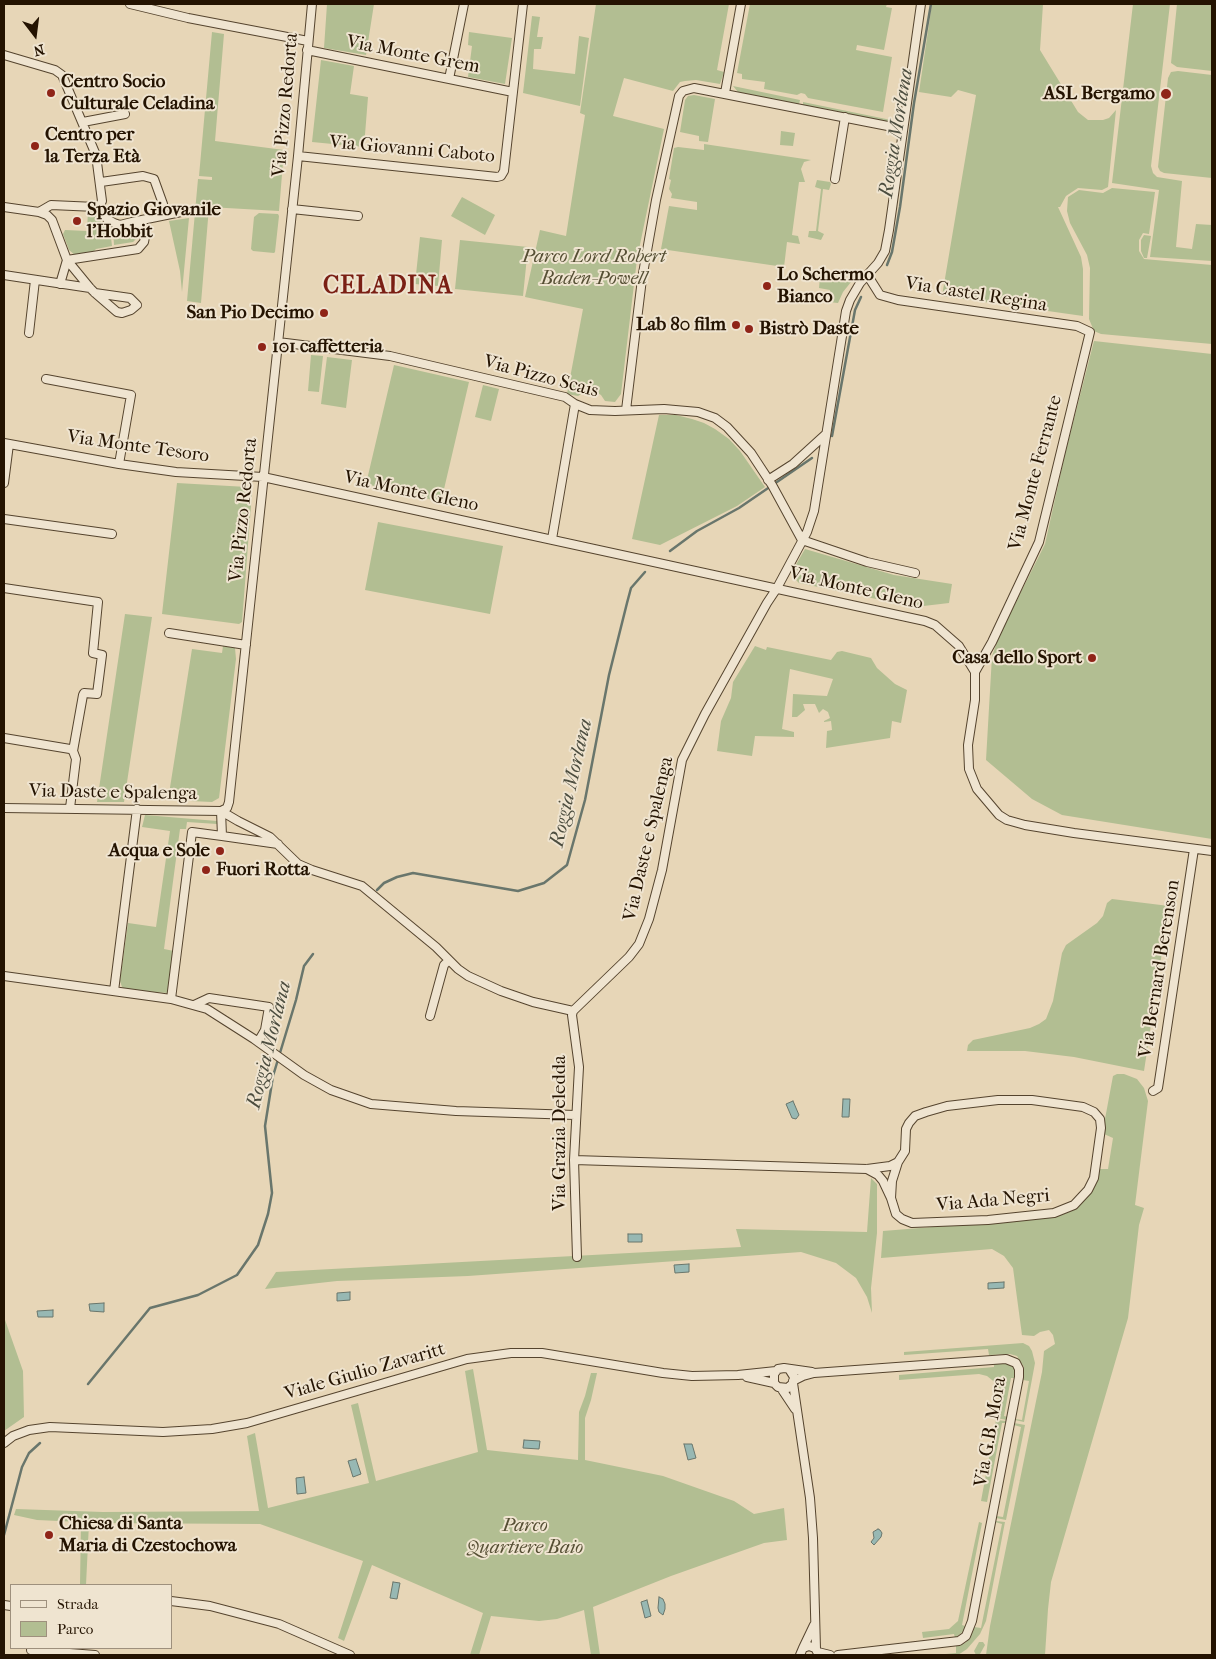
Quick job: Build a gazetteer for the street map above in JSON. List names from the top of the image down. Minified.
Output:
{"streets":{"street":["Via Monte Grem","Via Pizzo Redorta","Via Giovanni Caboto","Via Castel Regina","Via Pizzo Scais","Via Monte Tesoro","Via Monte Ferrante","Via Monte Gleno","Via Daste e Spalenga","Via Bernard Berenson","Via Grazia Deledda","Via Ada Negri","Viale Giulio Zavaritt","Via G.B. Mora"]},"crossings":[["Via Monte Grem","Via Pizzo Redorta"],["Via Monte Grem","Via Giovanni Caboto"],["Via Pizzo Redorta","Via Giovanni Caboto"],["Via Pizzo Redorta","Via Pizzo Scais"],["Via Pizzo Redorta","Via Monte Tesoro"],["Via Pizzo Redorta","Via Monte Gleno"],["Via Pizzo Redorta","Via Daste e Spalenga"],["Via Castel Regina","Via Monte Ferrante"],["Via Castel Regina","Via Daste e Spalenga"],["Via Monte Tesoro","Via Monte Gleno"],["Via Monte Ferrante","Via Monte Gleno"],["Via Monte Gleno","Via Daste e Spalenga"],["Via Daste e Spalenga","Via Grazia Deledda"],["Viale Giulio Zavaritt","Via G.B. Mora"]],"districts":["CELADINA"],"water":["Roggia Morlana"],"parks":["Parco Lord Robert Baden-Powell","Parco Quartiere Baio"],"places":["Centro Socio Culturale Celadina","ASL Bergamo","Centro per la Terza Età","Spazio Giovanile l'Hobbit","Lo Schermo Bianco","San Pio Decimo","Lab 80 film","Bistrò Daste","101 caffetteria","Casa dello Sport","Acqua e Sole","Fuori Rotta","Chiesa di Santa Maria di Czestochowa"],"legend":["Strada","Parco"],"north":"bottom"}
